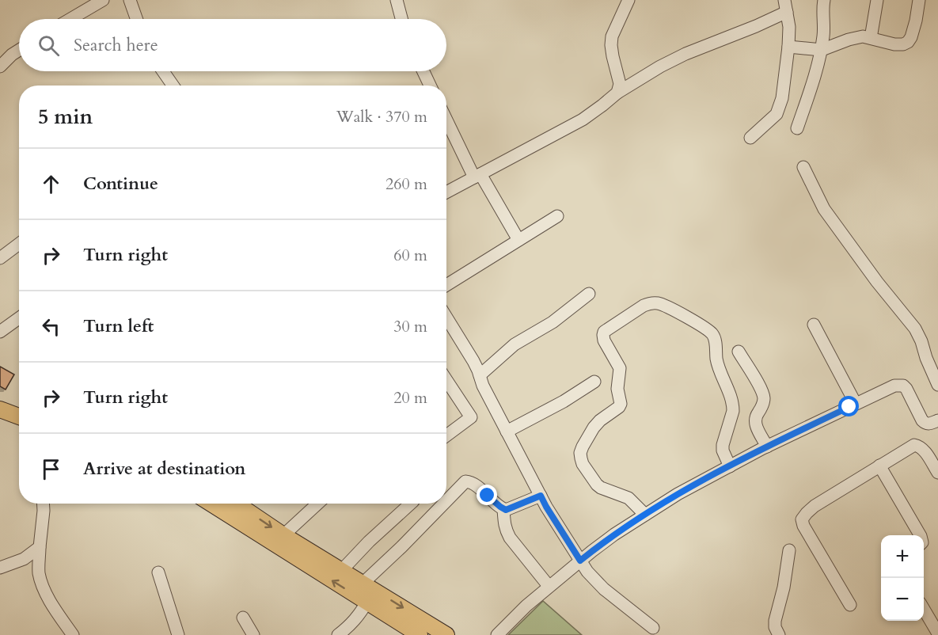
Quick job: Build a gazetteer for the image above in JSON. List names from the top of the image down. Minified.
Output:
{"page":{"search":"Search here","heading":["5 min","Walk · 370 m"],"list":[["Continue","260 m"],["Turn right","60 m"],["Turn left","30 m"],["Turn right","20 m"],"Arrive at destination"],"map_buttons":["+","−"]}}
